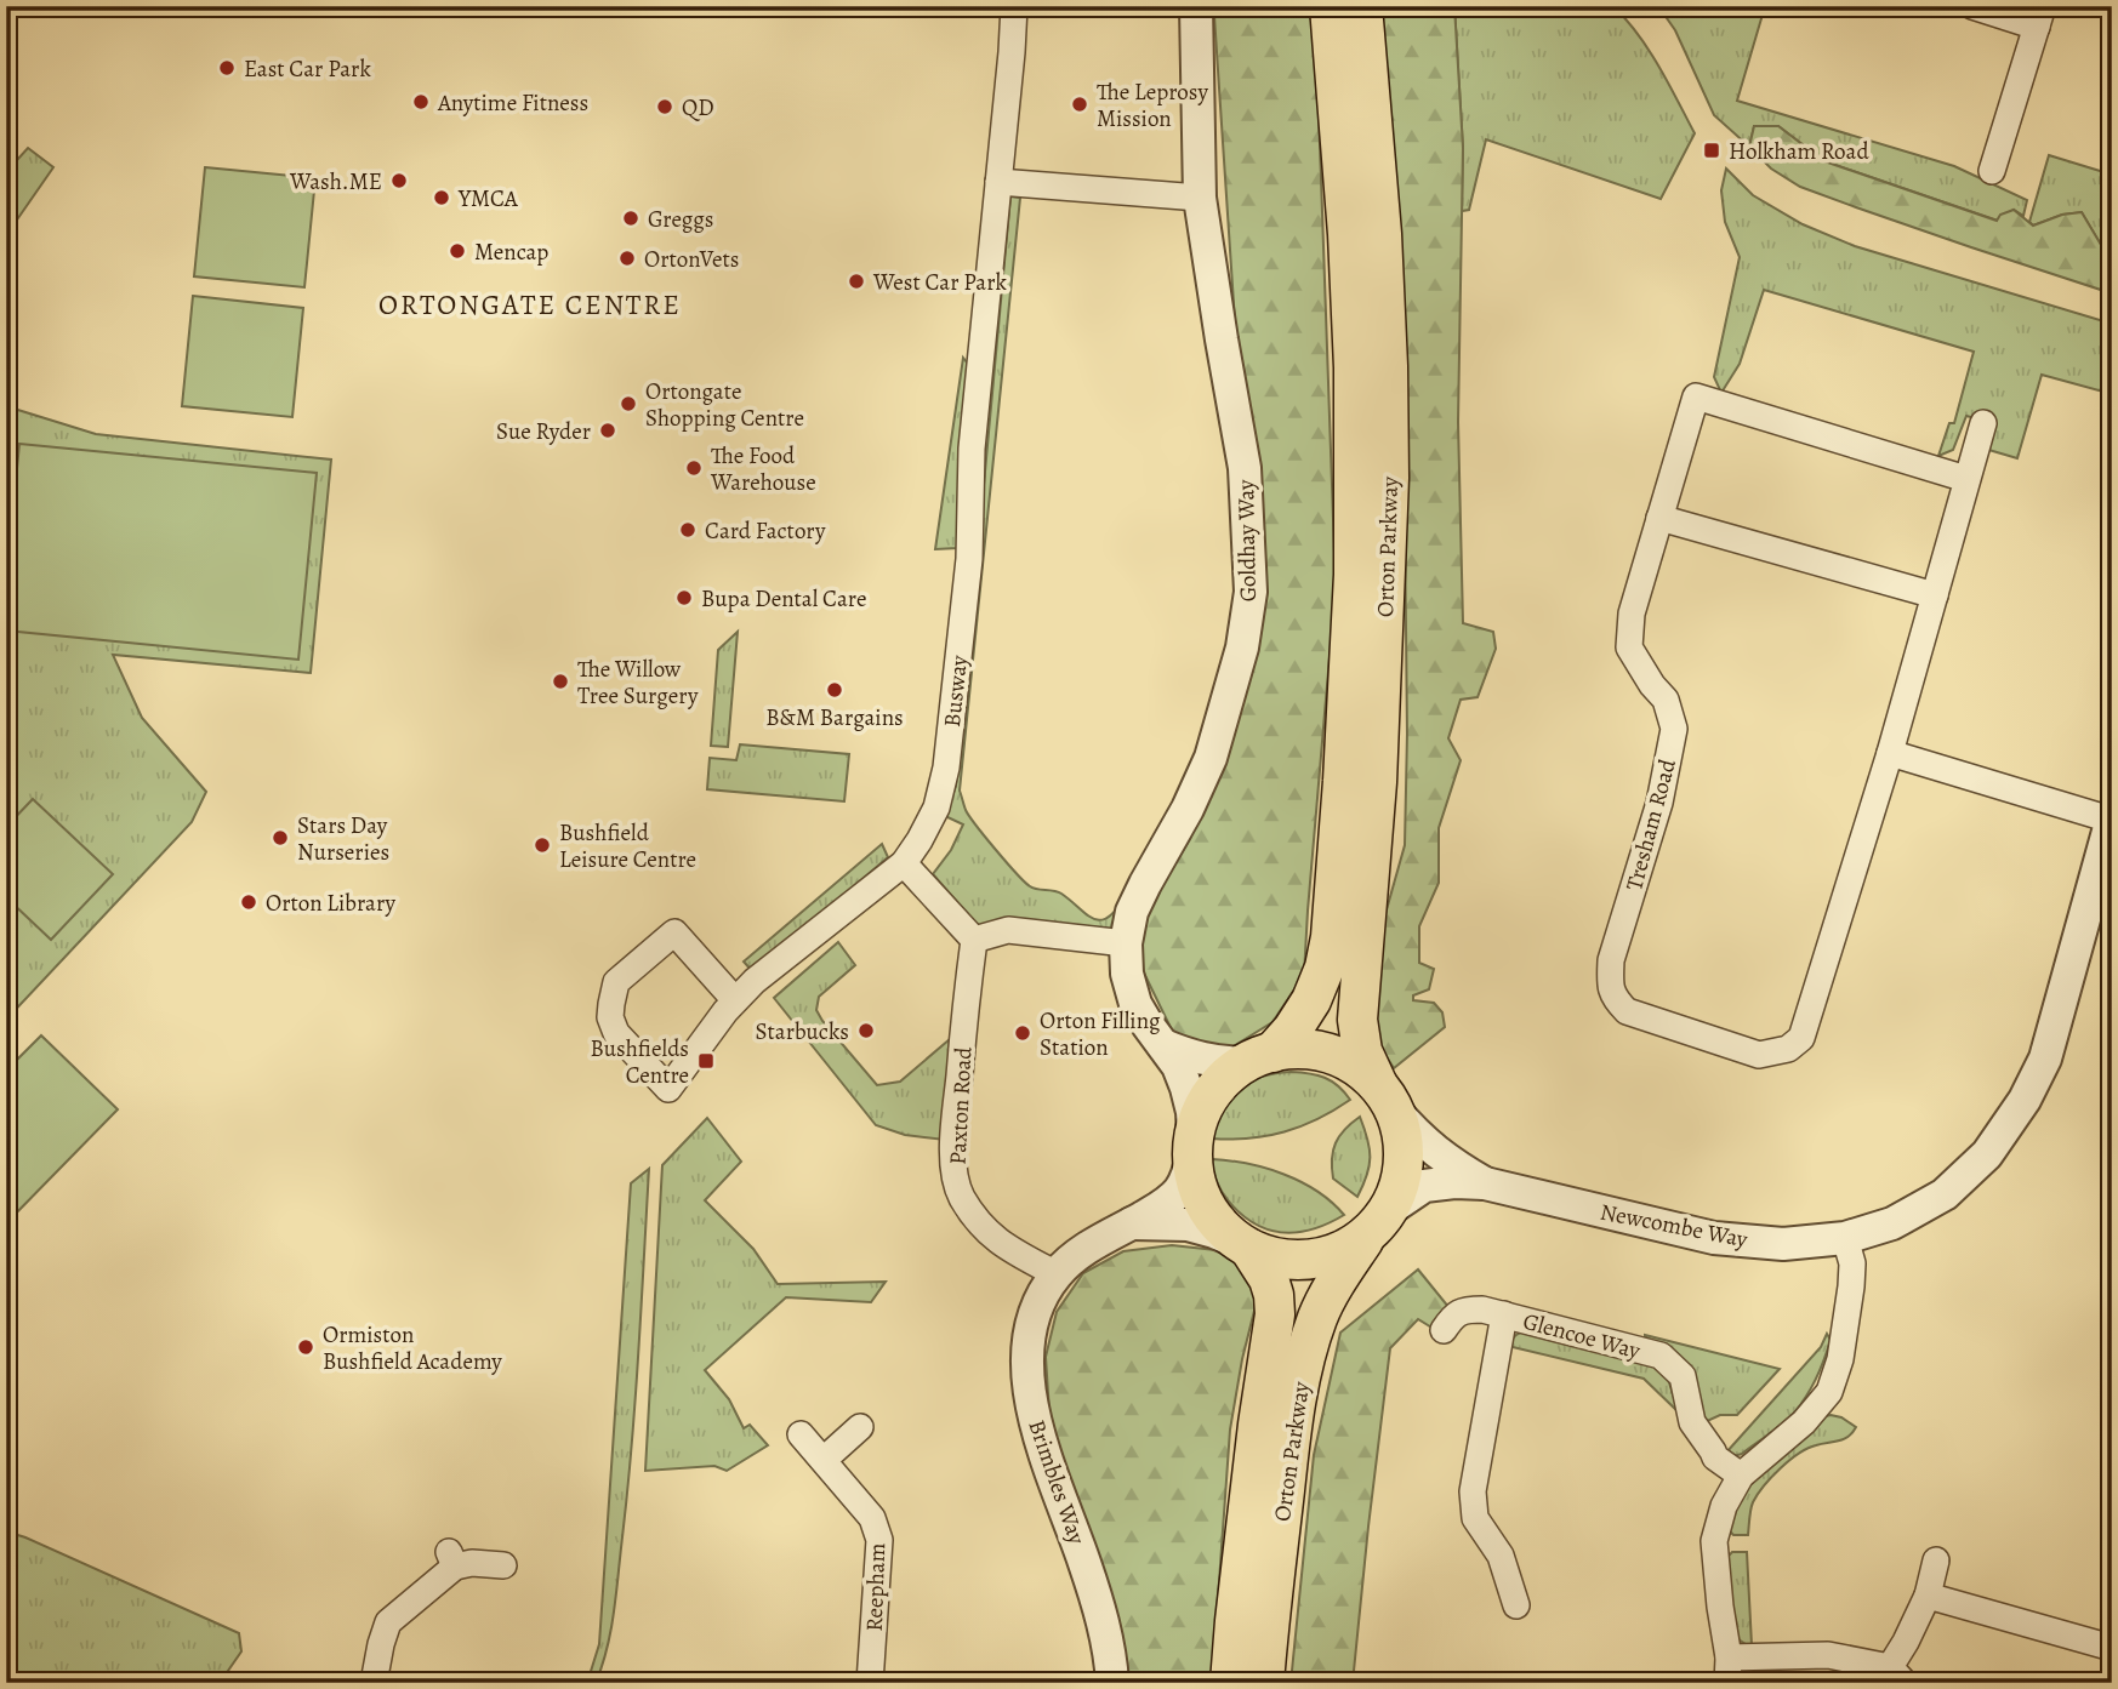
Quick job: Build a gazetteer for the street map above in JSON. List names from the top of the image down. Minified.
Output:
{"streets":{"main road":["Orton Parkway"],"street":["Goldhay Way","Busway","Tresham Road","Paxton Road","Newcombe Way","Glencoe Way","Brimbles Way","Reepham"]},"crossings":[["Goldhay Way","Orton Parkway"],["Goldhay Way","Newcombe Way"],["Goldhay Way","Brimbles Way"],["Orton Parkway","Newcombe Way"],["Orton Parkway","Brimbles Way"],["Paxton Road","Brimbles Way"],["Newcombe Way","Brimbles Way"]],"districts":["ORTONGATE CENTRE"],"places":{"other":["East Car Park","Anytime Fitness","The Leprosy Mission","QD","Wash.ME","YMCA","Greggs","Mencap","OrtonVets","West Car Park","Ortongate Shopping Centre","Sue Ryder","The Food Warehouse","Card Factory","Bupa Dental Care","The Willow Tree Surgery","B&M Bargains","Stars Day Nurseries","Bushfield Leisure Centre","Orton Library","Starbucks","Orton Filling Station","Ormiston Bushfield Academy"],"transit":["Holkham Road","Bushfields Centre"]}}
